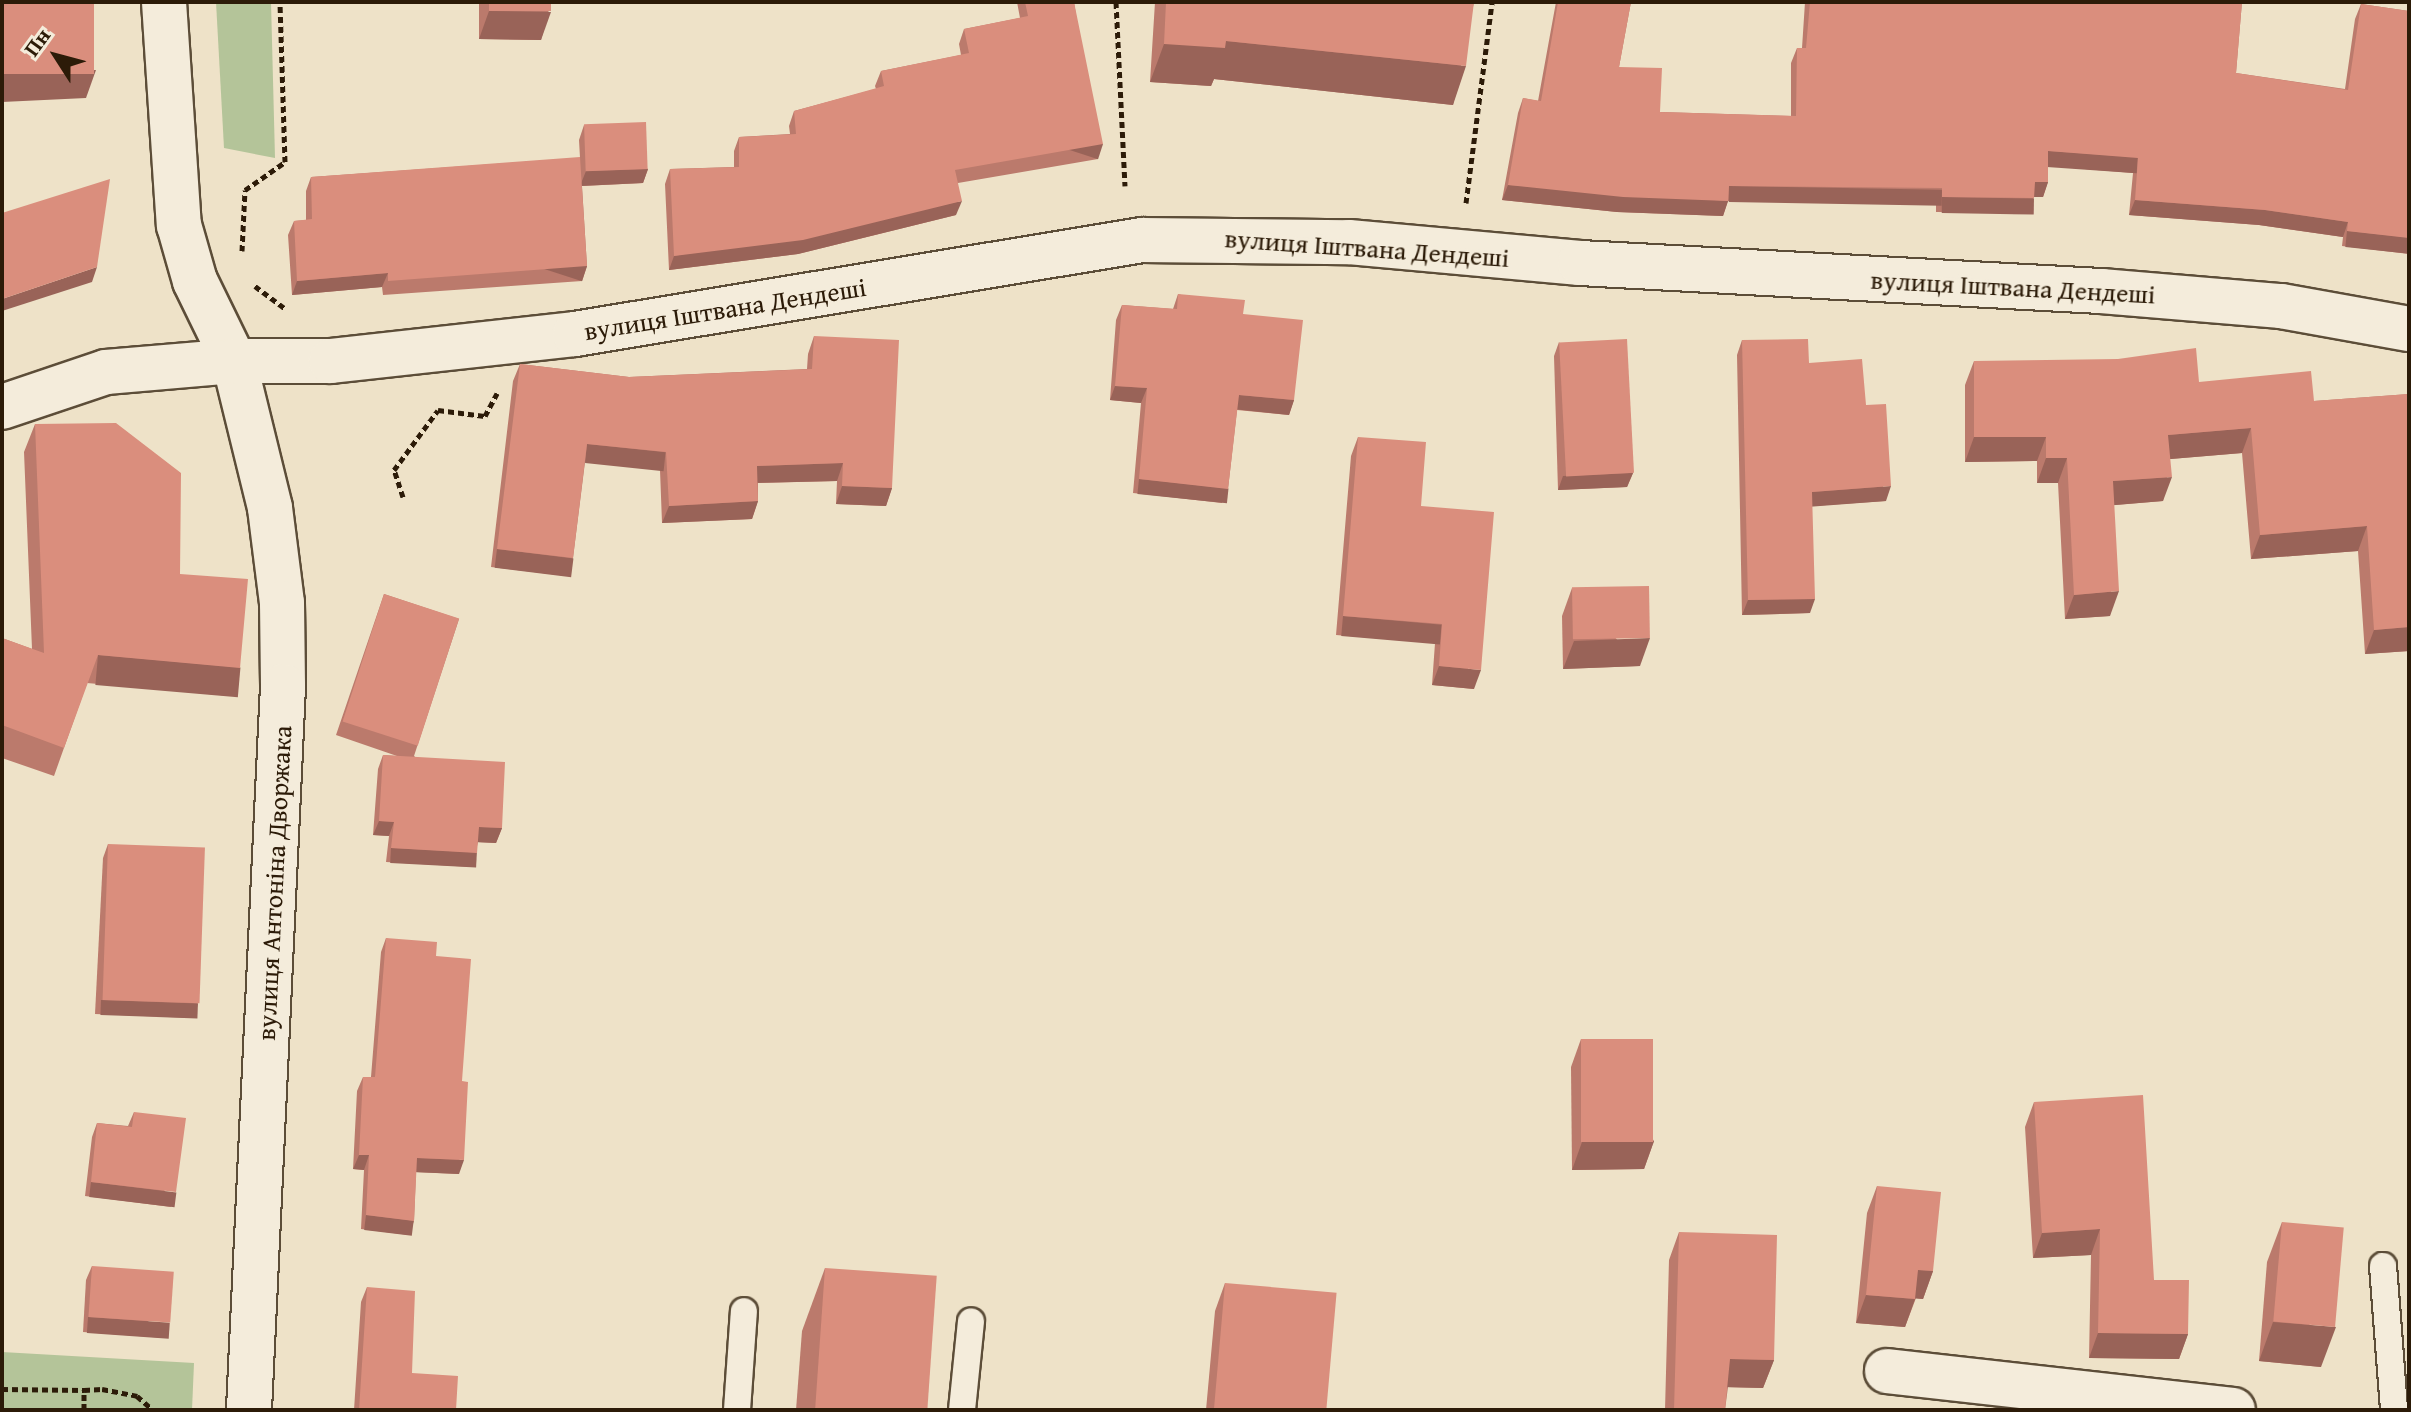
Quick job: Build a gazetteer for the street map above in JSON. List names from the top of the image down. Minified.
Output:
{"streets":{"street":["вулиця Іштвана Дендеші","вулиця Антоніна Дворжака"]},"crossings":[["вулиця Іштвана Дендеші","вулиця Антоніна Дворжака"]],"north":"top left"}
